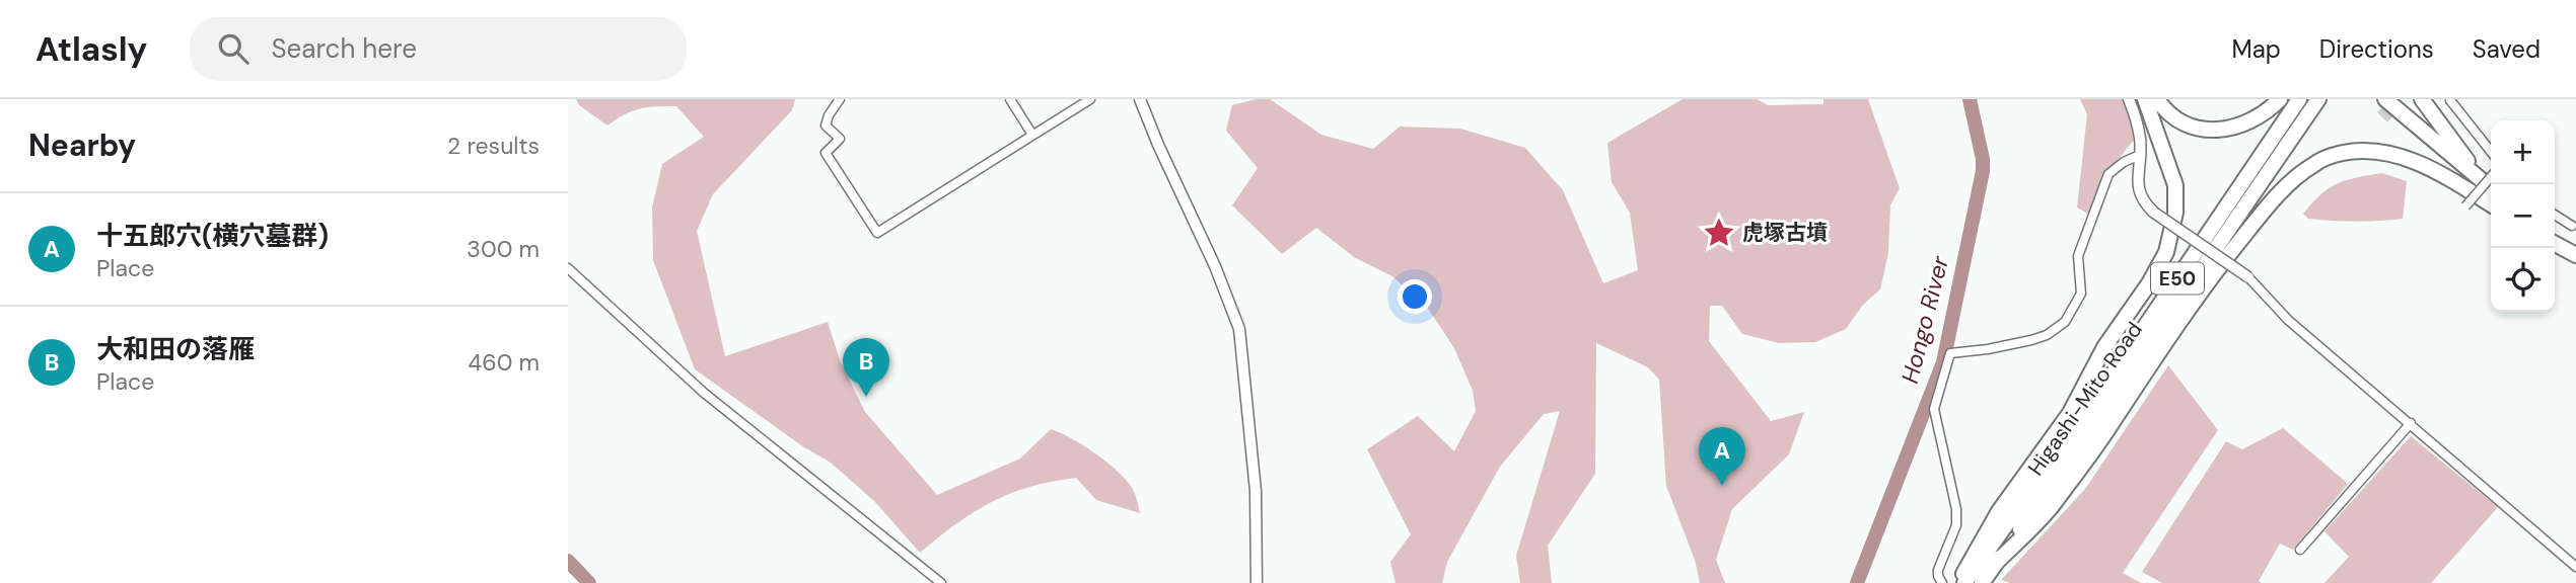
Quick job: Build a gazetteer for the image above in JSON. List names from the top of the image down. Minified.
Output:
{"streets":{"highway":["E50","Higashi-Mito Road"]},"water":["Hongo River"],"places":{"place":["虎塚古墳"]},"page":{"header":"Atlasly","search":"Search here","nav":["Map","Directions","Saved"],"heading":["Nearby","2 results"],"map_buttons":["+","−"],"list":[{"mark":"A","name":"十五郎穴(横穴墓群)","note":"Place","value":"300 m"},{"mark":"B","name":"大和田の落雁","note":"Place","value":"460 m"}],"pins":["B","A"]}}
